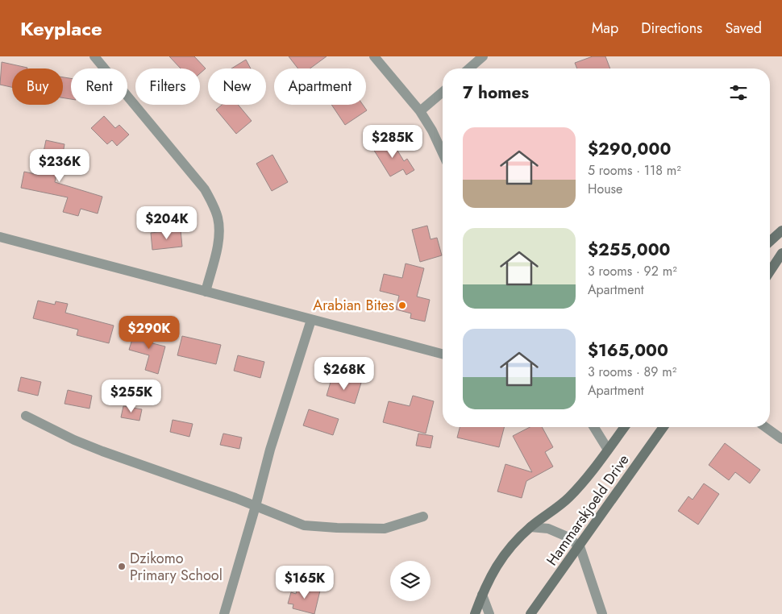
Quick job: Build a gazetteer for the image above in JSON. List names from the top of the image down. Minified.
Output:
{"streets":{"main road":["Hammarskjoeld Drive"]},"places":["Arabian Bites","Dzikomo Primary School"],"page":{"header":"Keyplace","nav":["Map","Directions","Saved"],"chip":["Buy","Rent","Filters","New","Apartment"],"heading":"7 homes","list":[{"name":"$290,000","note":"5 rooms · 118 m² · House"},{"name":"$255,000","note":"3 rooms · 92 m² · Apartment"},{"name":"$165,000","note":"3 rooms · 89 m² · Apartment"}],"price":["$285K","$236K","$204K","$290K","$268K","$255K","$165K"]}}
